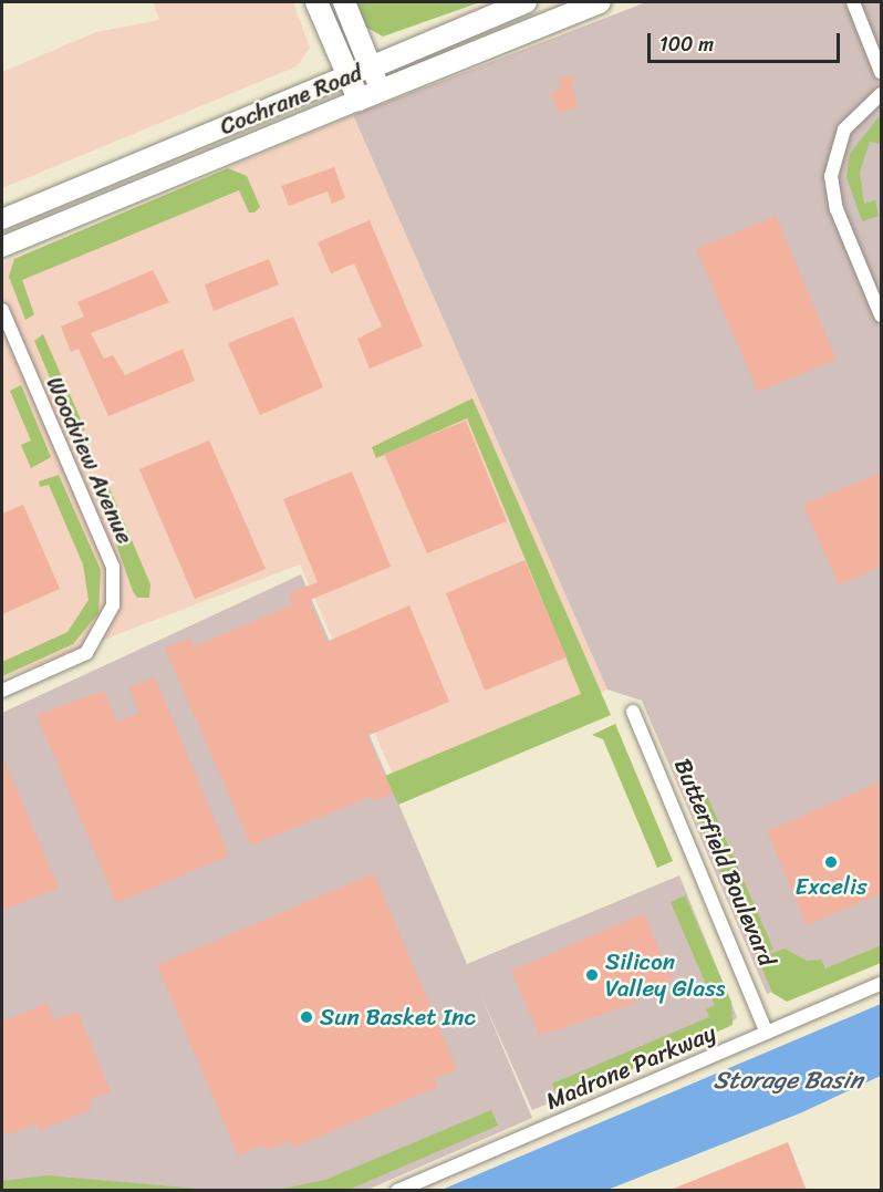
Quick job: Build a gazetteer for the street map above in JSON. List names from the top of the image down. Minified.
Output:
{"streets":{"main road":["Cochrane Road"],"street":["Woodview Avenue","Butterfield Boulevard","Madrone Parkway"]},"crossings":[["Butterfield Boulevard","Madrone Parkway"]],"water":["Storage Basin"],"places":["Excelis","Silicon Valley Glass","Sun Basket Inc"],"scale_bar":"100 m"}
